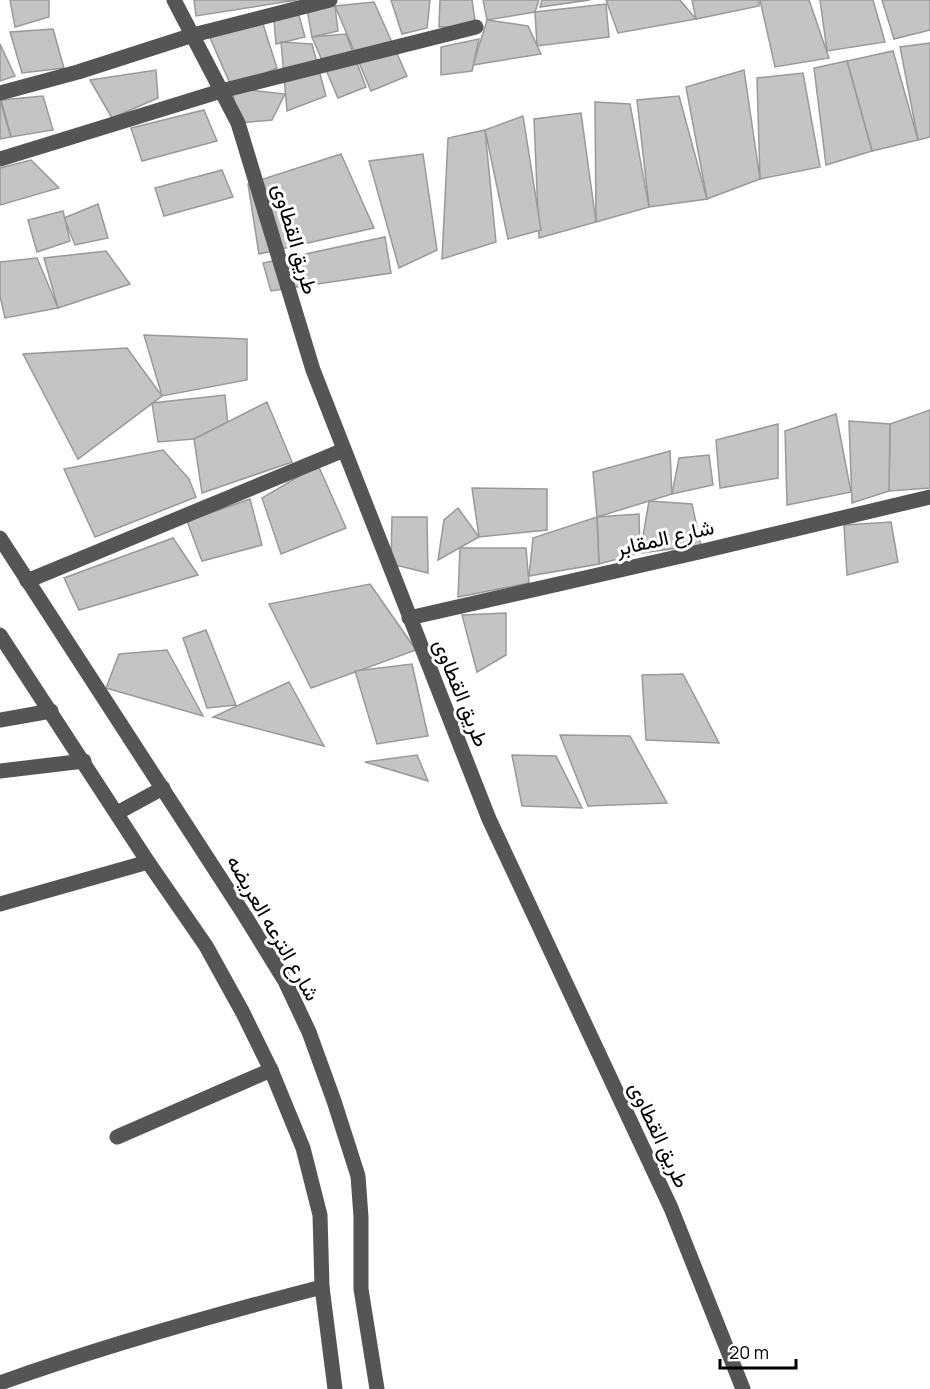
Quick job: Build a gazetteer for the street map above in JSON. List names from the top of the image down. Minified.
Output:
{"streets":{"street":["طريق القطاوى","شارع المقابر","شارع الترعه العريضه"]},"crossings":[["طريق القطاوى","شارع المقابر"]],"scale_bar":"20 m"}
